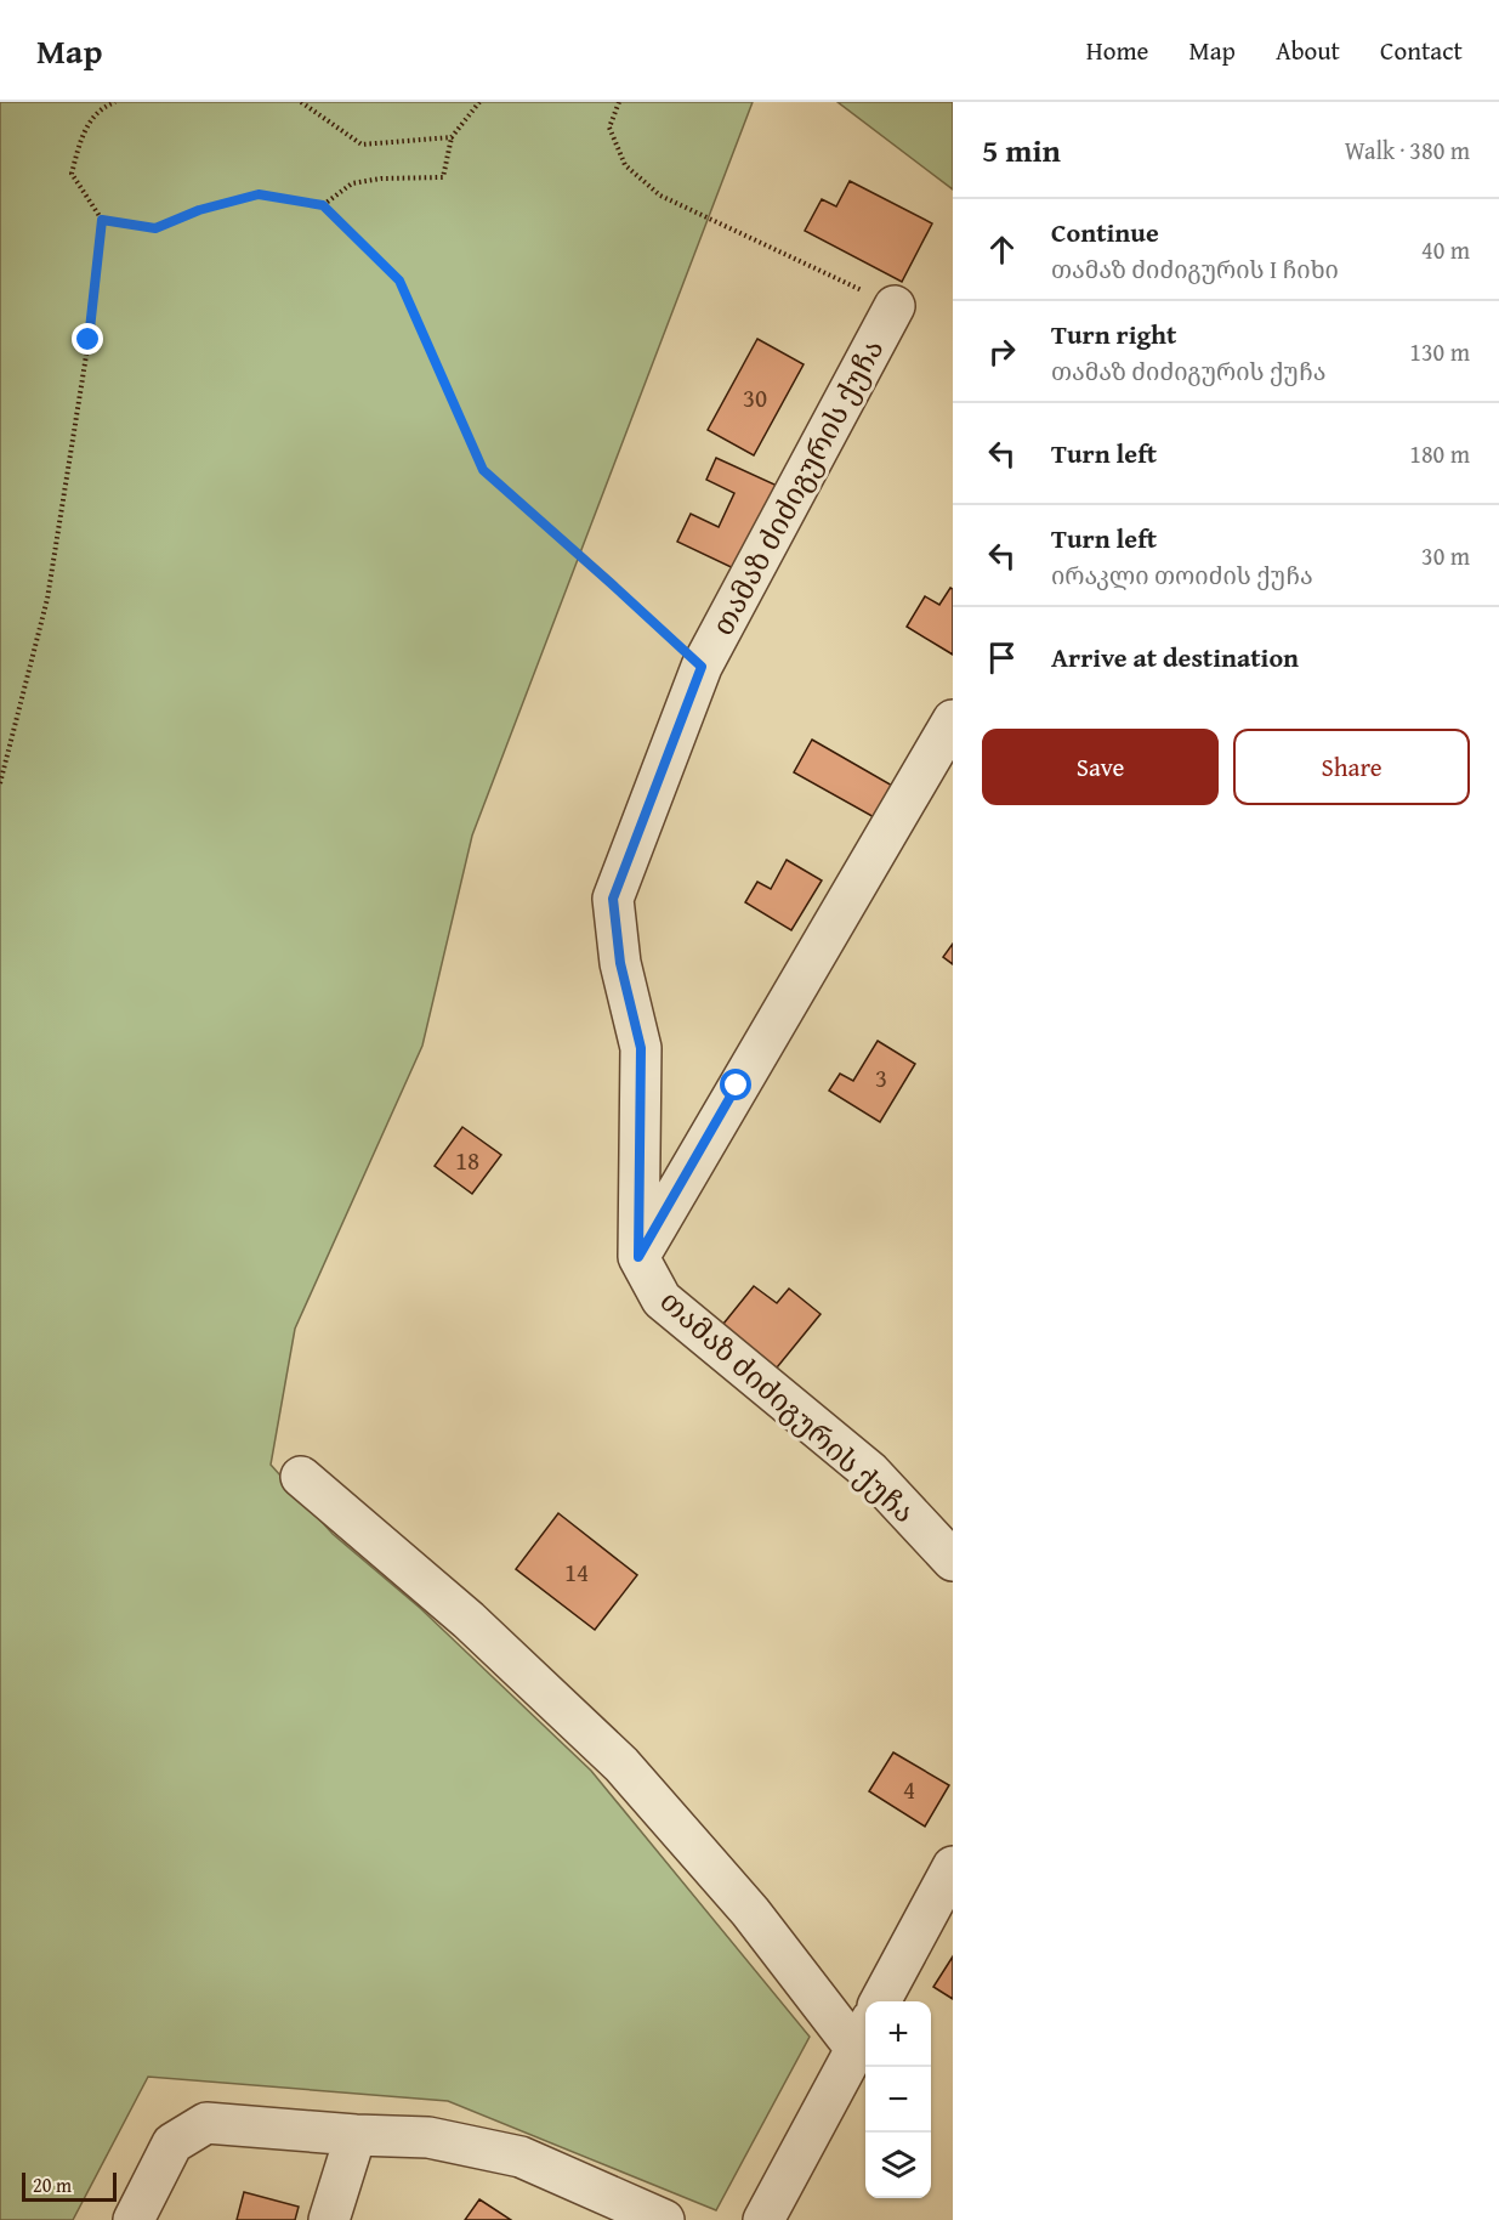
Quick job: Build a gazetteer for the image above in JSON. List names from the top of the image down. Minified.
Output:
{"streets":{"street":["თამაზ ძიძიგურის ქუჩა"]},"house_numbers":["30","3","18","14","4"],"scale_bar":"20 m","page":{"header":"Map","nav":["Home","Map","About","Contact"],"heading":["5 min","Walk · 380 m"],"list":[["Continue","თამაზ ძიძიგურის I ჩიხი","40 m"],["Turn right","თამაზ ძიძიგურის ქუჩა","130 m"],["Turn left","180 m"],["Turn left","ირაკლი თოიძის ქუჩა","30 m"],"Arrive at destination"],"buttons":["Save","Share"],"map_buttons":["+","−"],"scale":"20 m"}}
